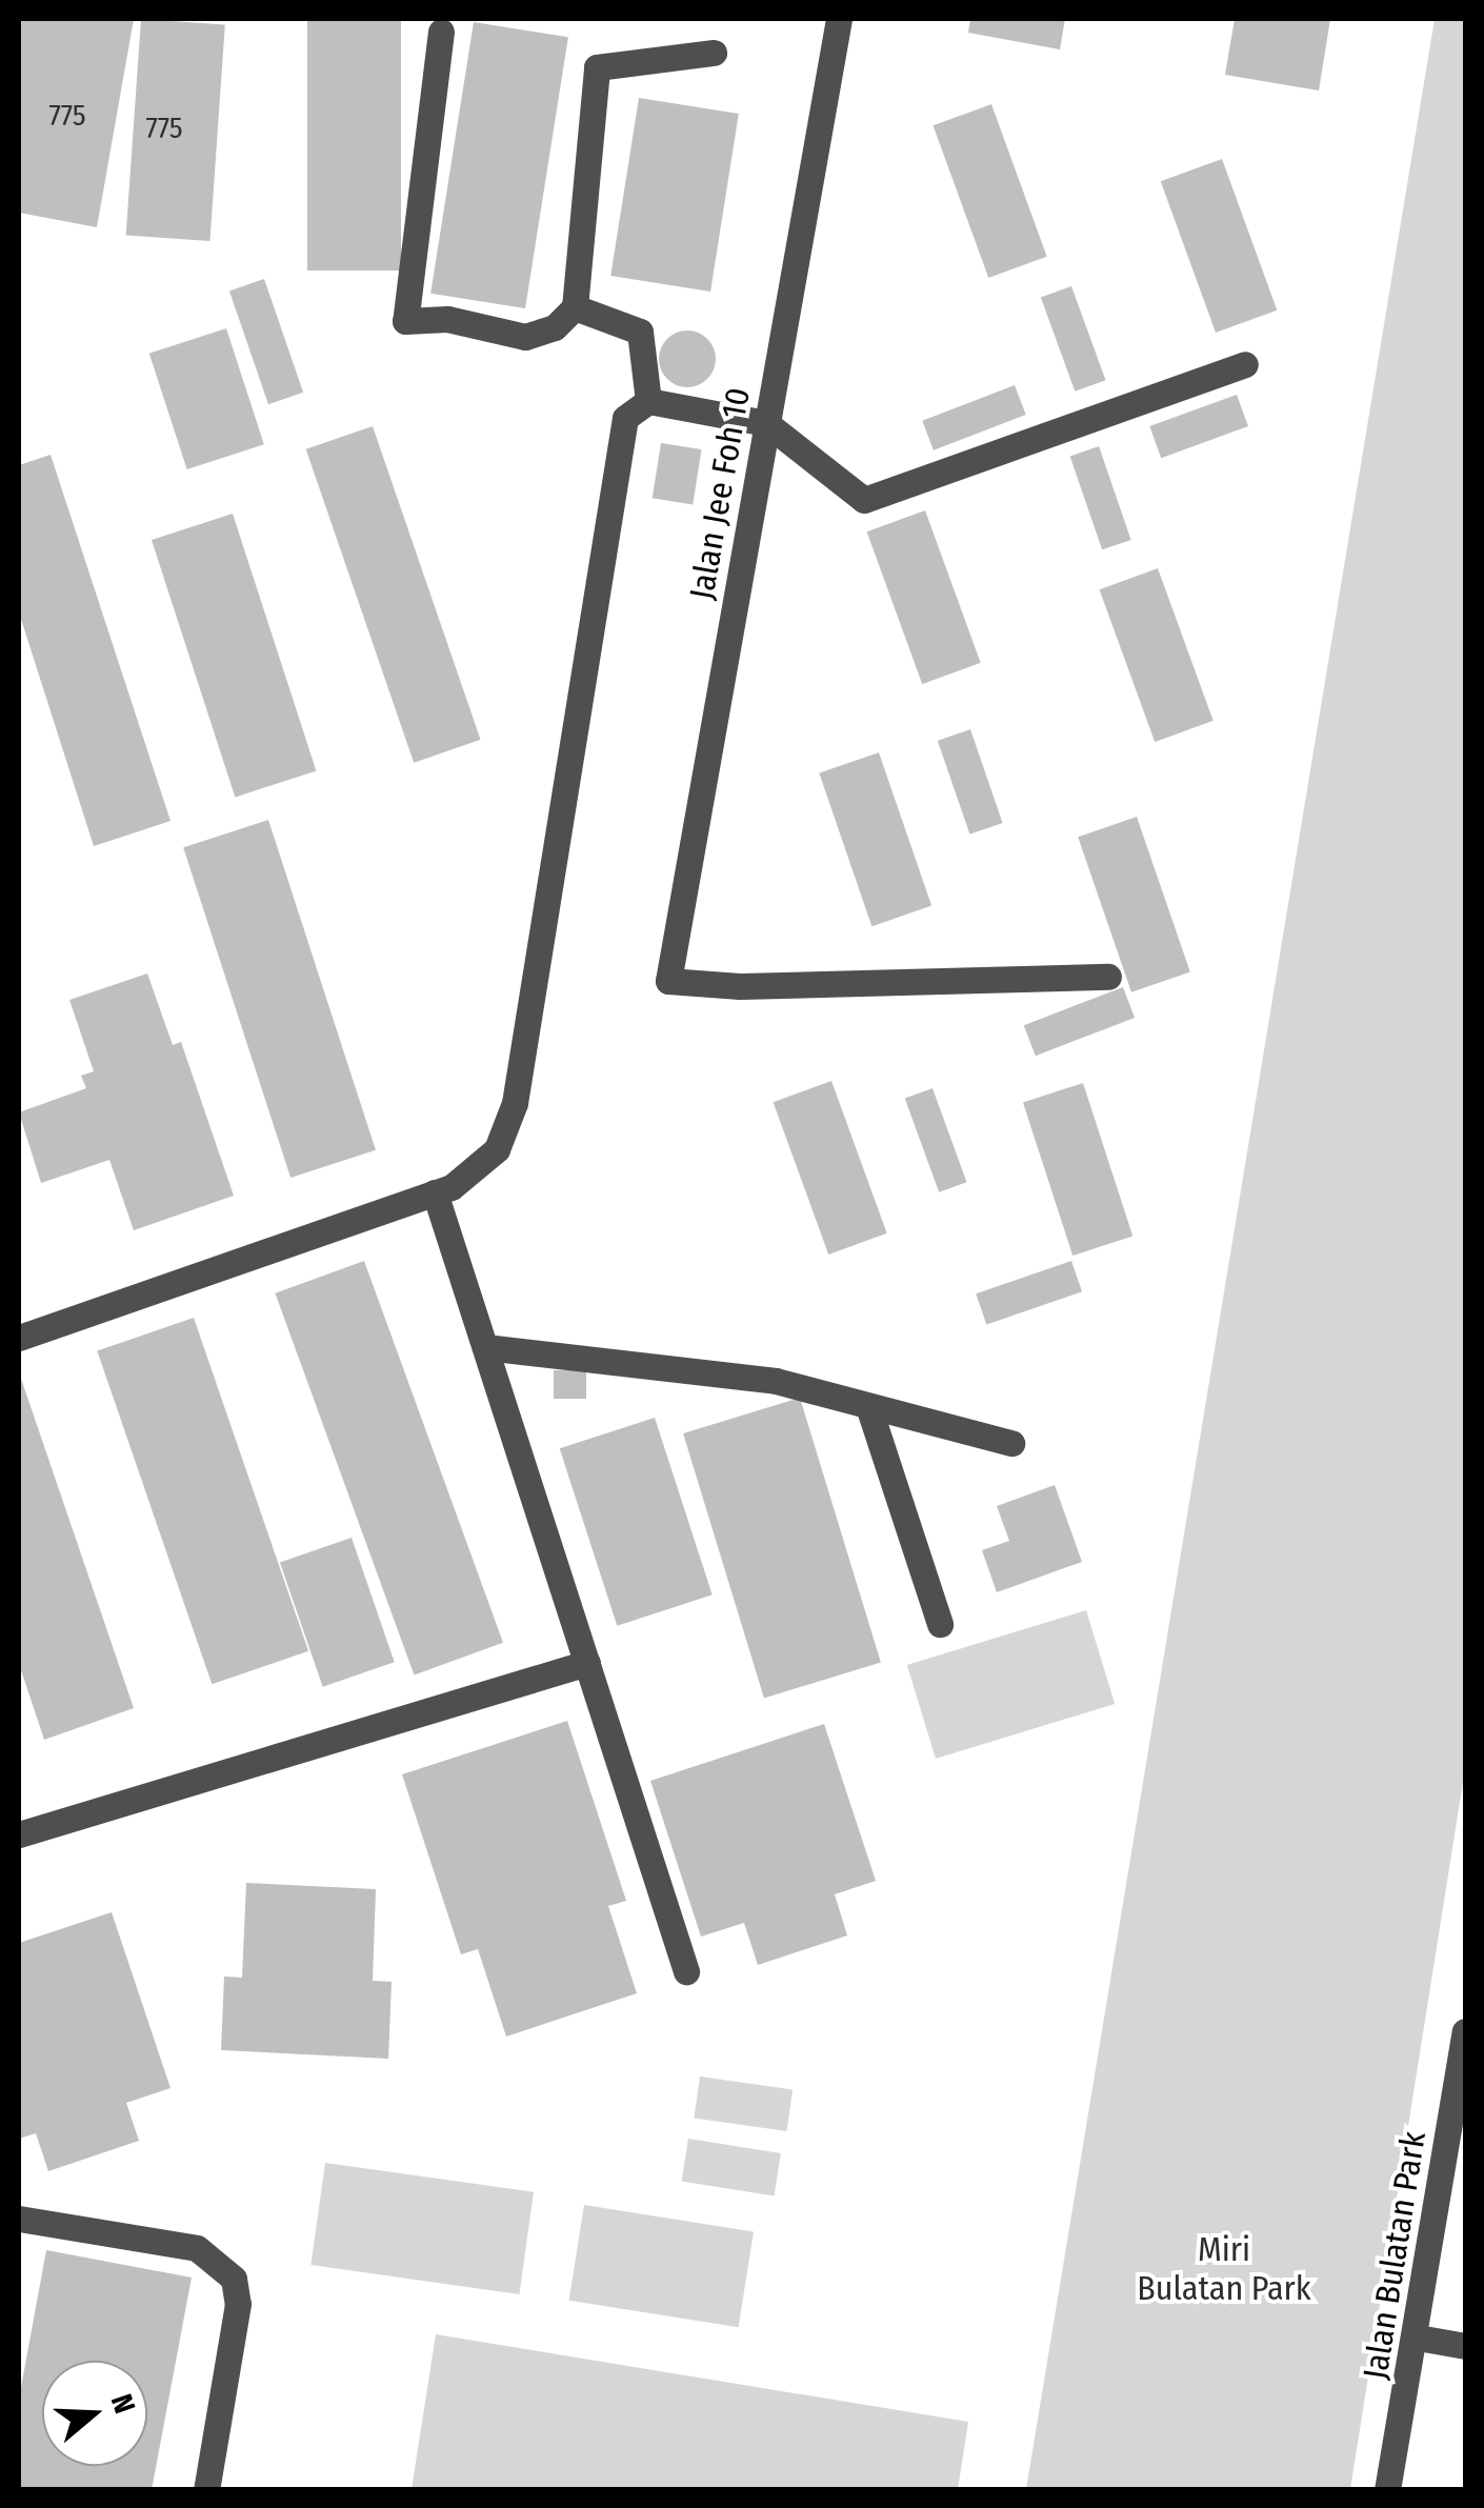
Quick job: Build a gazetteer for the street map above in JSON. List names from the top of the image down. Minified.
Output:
{"streets":{"street":["Jalan Jee Foh 10","Jalan Bulatan Park"]},"parks":["Miri Bulatan Park"],"house_numbers":["775","775"],"north":"right"}
